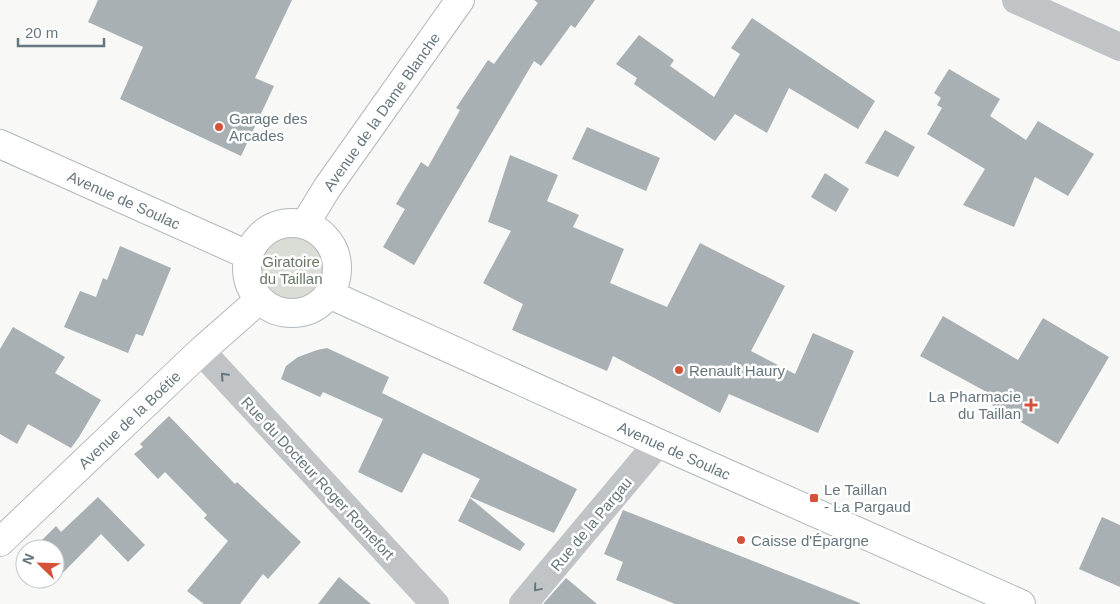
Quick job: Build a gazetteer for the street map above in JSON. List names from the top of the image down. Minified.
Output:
{"streets":{"main road":["Avenue de la Dame Blanche","Avenue de Soulac","Avenue de la Boétie"],"street":["Rue du Docteur Roger Romefort","Rue de la Pargau"]},"crossings":[["Avenue de la Dame Blanche","Avenue de Soulac"],["Avenue de la Dame Blanche","Avenue de la Boétie"],["Avenue de Soulac","Avenue de la Boétie"],["Avenue de Soulac","Rue de la Pargau"],["Avenue de la Boétie","Rue du Docteur Roger Romefort"]],"one_way":["Rue du Docteur Roger Romefort","Rue de la Pargau"],"parks":["Giratoire du Taillan"],"places":{"other":["Garage des Arcades","Renault Haury","Caisse d'Épargne"],"health":["La Pharmacie du Taillan"],"transit":["Le Taillan - La Pargaud"]},"scale_bar":"20 m","north":"top left"}
